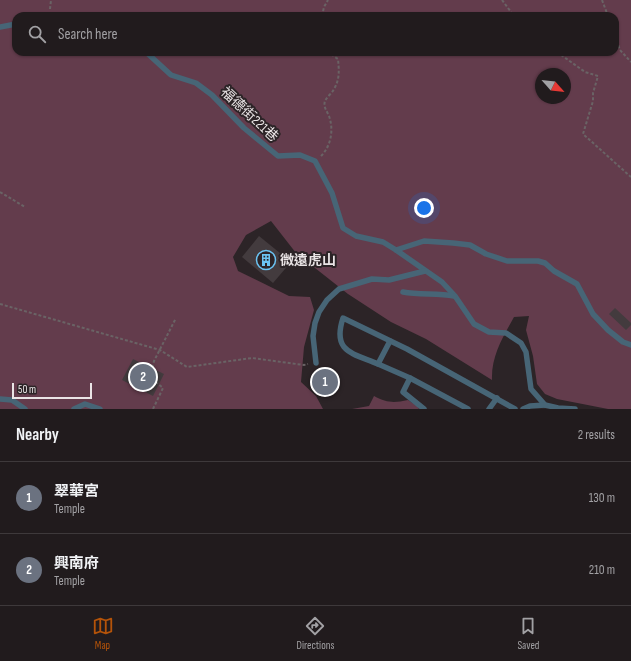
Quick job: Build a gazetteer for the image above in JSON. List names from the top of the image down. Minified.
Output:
{"streets":{"lane":["福德街221巷"]},"places":{"building":["微遠虎山"]},"scale_bar":"50 m","north":"bottom right","page":{"search":"Search here","pins":["2","1"],"scale":"50 m","heading":["Nearby","2 results"],"list":[{"mark":"1","name":"翠華宮","note":"Temple","value":"130 m"},{"mark":"2","name":"興南府","note":"Temple","value":"210 m"}],"nav":["Map","Directions","Saved"]}}
